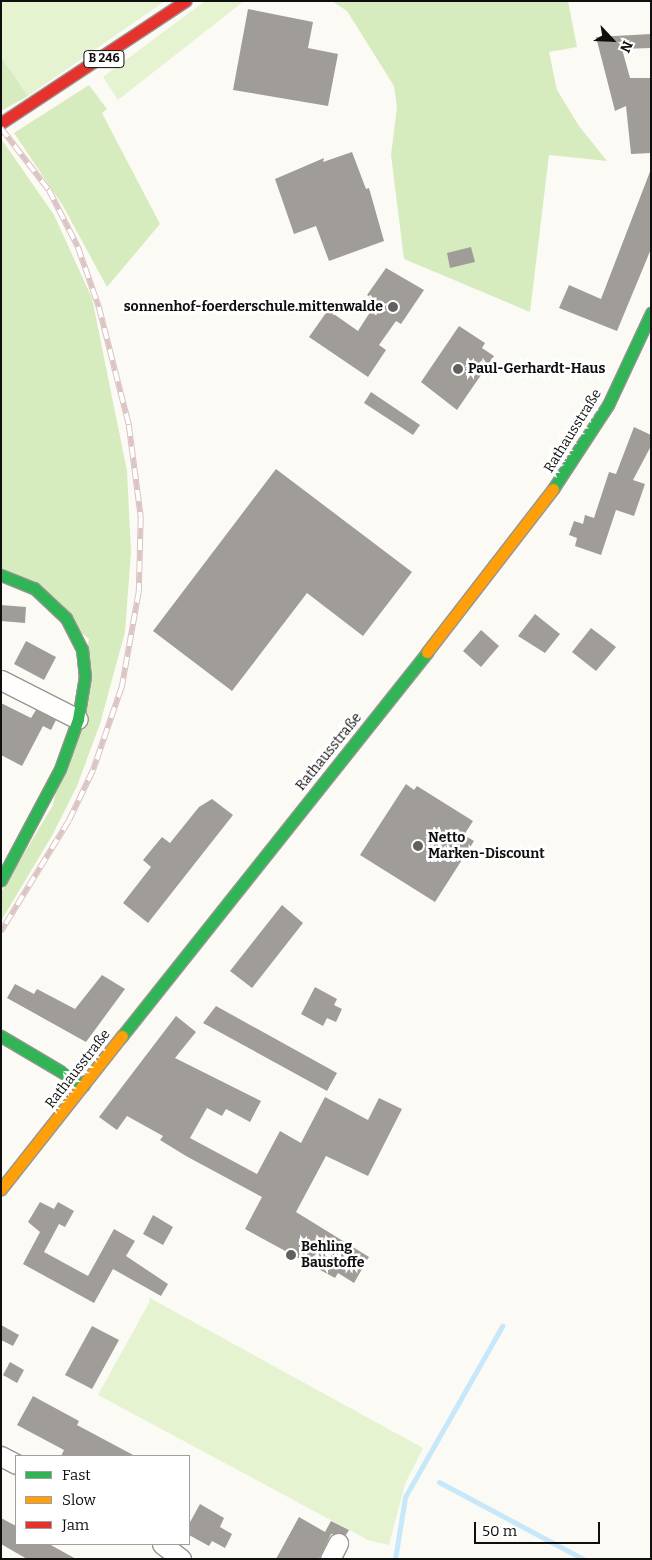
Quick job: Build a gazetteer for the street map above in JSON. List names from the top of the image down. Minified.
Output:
{"streets":{"main road":["B 246","Rathausstraße"]},"places":["sonnenhof-foerderschule.mittenwalde","Paul-Gerhardt-Haus","Netto Marken-Discount","Behling Baustoffe"],"legend":["Fast","Slow","Jam"],"scale_bar":"50 m","north":"bottom right"}
